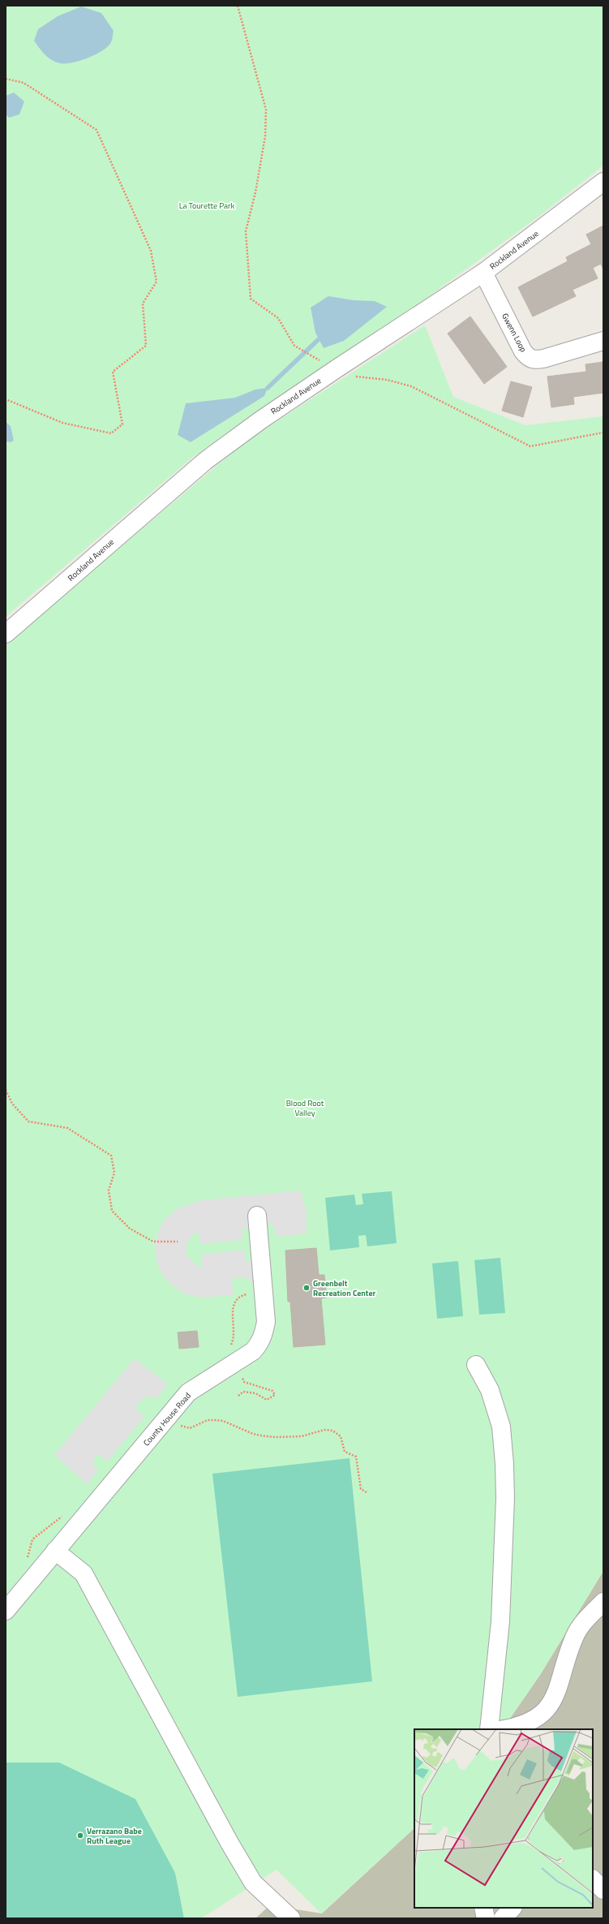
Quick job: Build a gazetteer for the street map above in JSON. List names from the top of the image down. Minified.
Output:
{"streets":{"street":["Rockland Avenue","Gwenn Loop","County House Road"]},"crossings":[["Rockland Avenue","Gwenn Loop"]],"parks":["La Tourette Park","Blood Root Valley"],"places":["Greenbelt Recreation Center","Verrazano Babe Ruth League"]}
